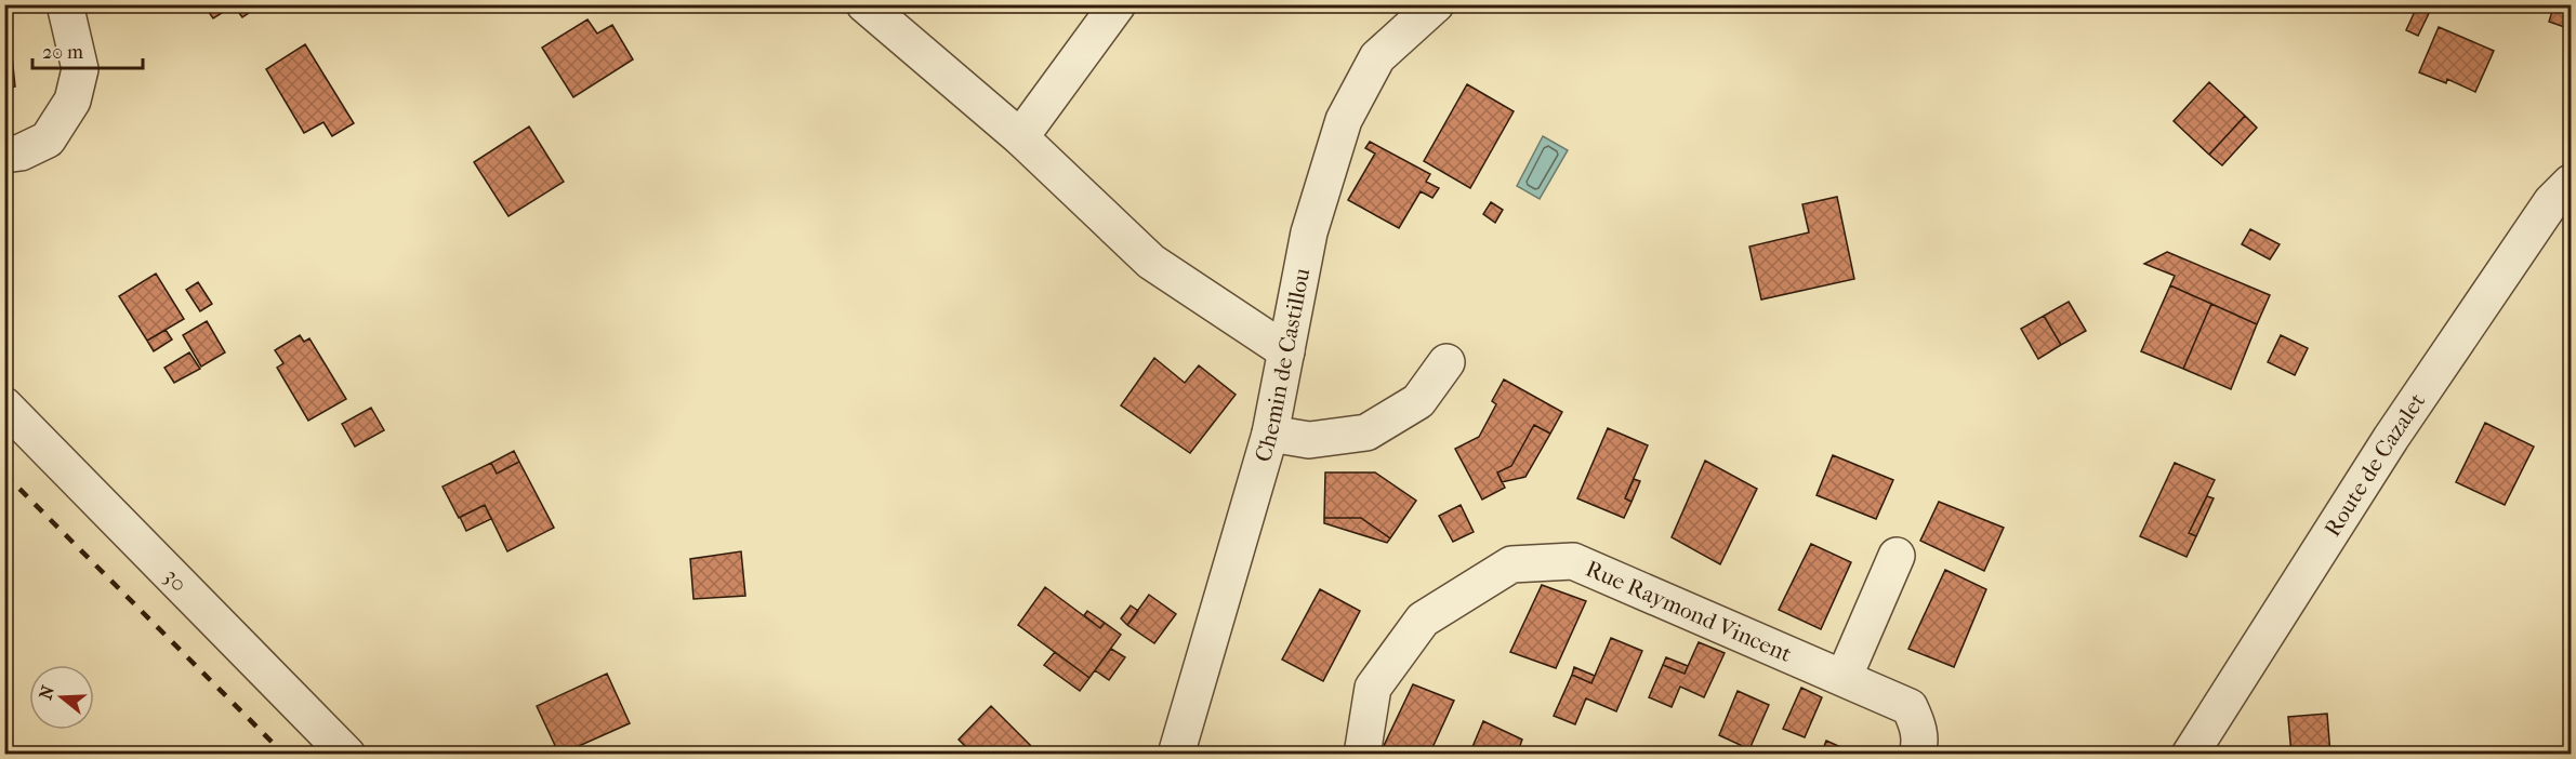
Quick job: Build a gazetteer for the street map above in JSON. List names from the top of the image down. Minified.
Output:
{"streets":{"street":["Chemin de Castillou","Route de Cazalet","30","Rue Raymond Vincent"]},"scale_bar":"20 m","north":"left"}
